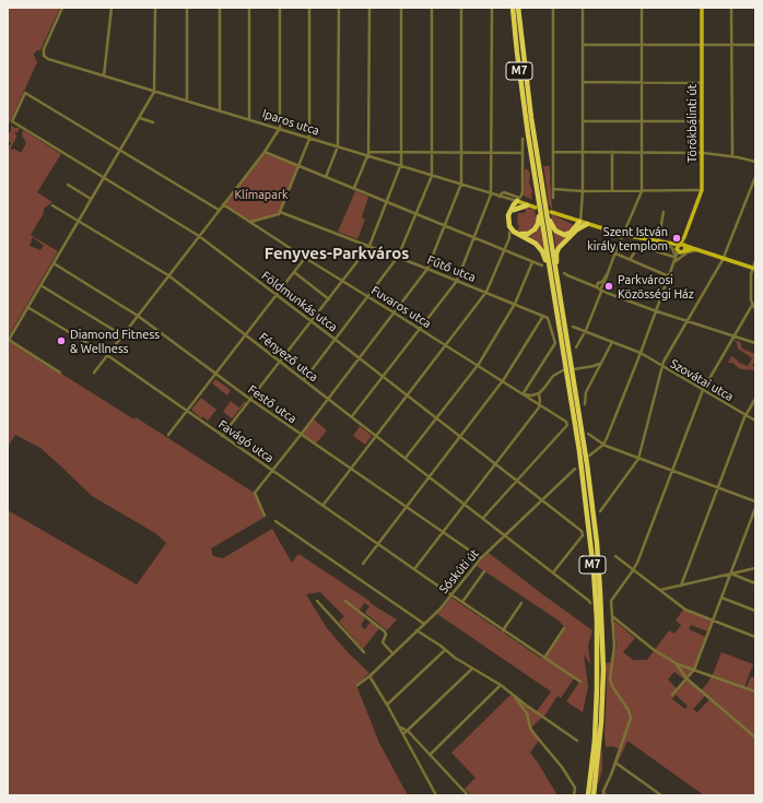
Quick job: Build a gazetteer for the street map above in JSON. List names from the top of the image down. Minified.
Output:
{"streets":{"highway":["M7"],"main road":["Iparos utca","Törökbálinti út"],"street":["Fűtő utca","Földmunkás utca","Fuvaros utca","Fényező utca","Szovátai utca","Festő utca","Favágó utca","Sóskúti út"]},"crossings":[["Földmunkás utca","Fuvaros utca"],["Földmunkás utca","Fényező utca"],["Földmunkás utca","Sóskúti út"],["Fényező utca","Sóskúti út"],["Festő utca","Sóskúti út"],["Favágó utca","Sóskúti út"]],"districts":["Fenyves-Parkváros"],"parks":["Klímapark"],"places":["Szent István király templom","Parkvárosi Közösségi Ház","Diamond Fitness & Wellness"]}
